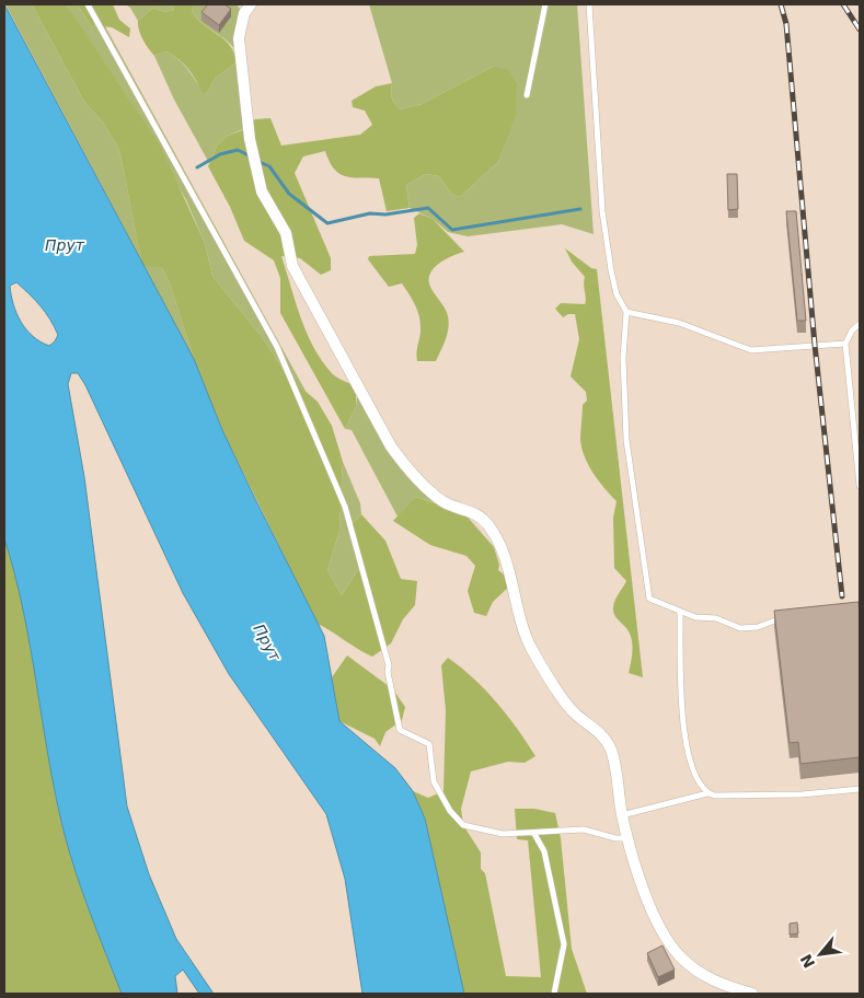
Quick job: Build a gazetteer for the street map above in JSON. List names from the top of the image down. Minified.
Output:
{"water":["Прут"],"north":"bottom left"}
